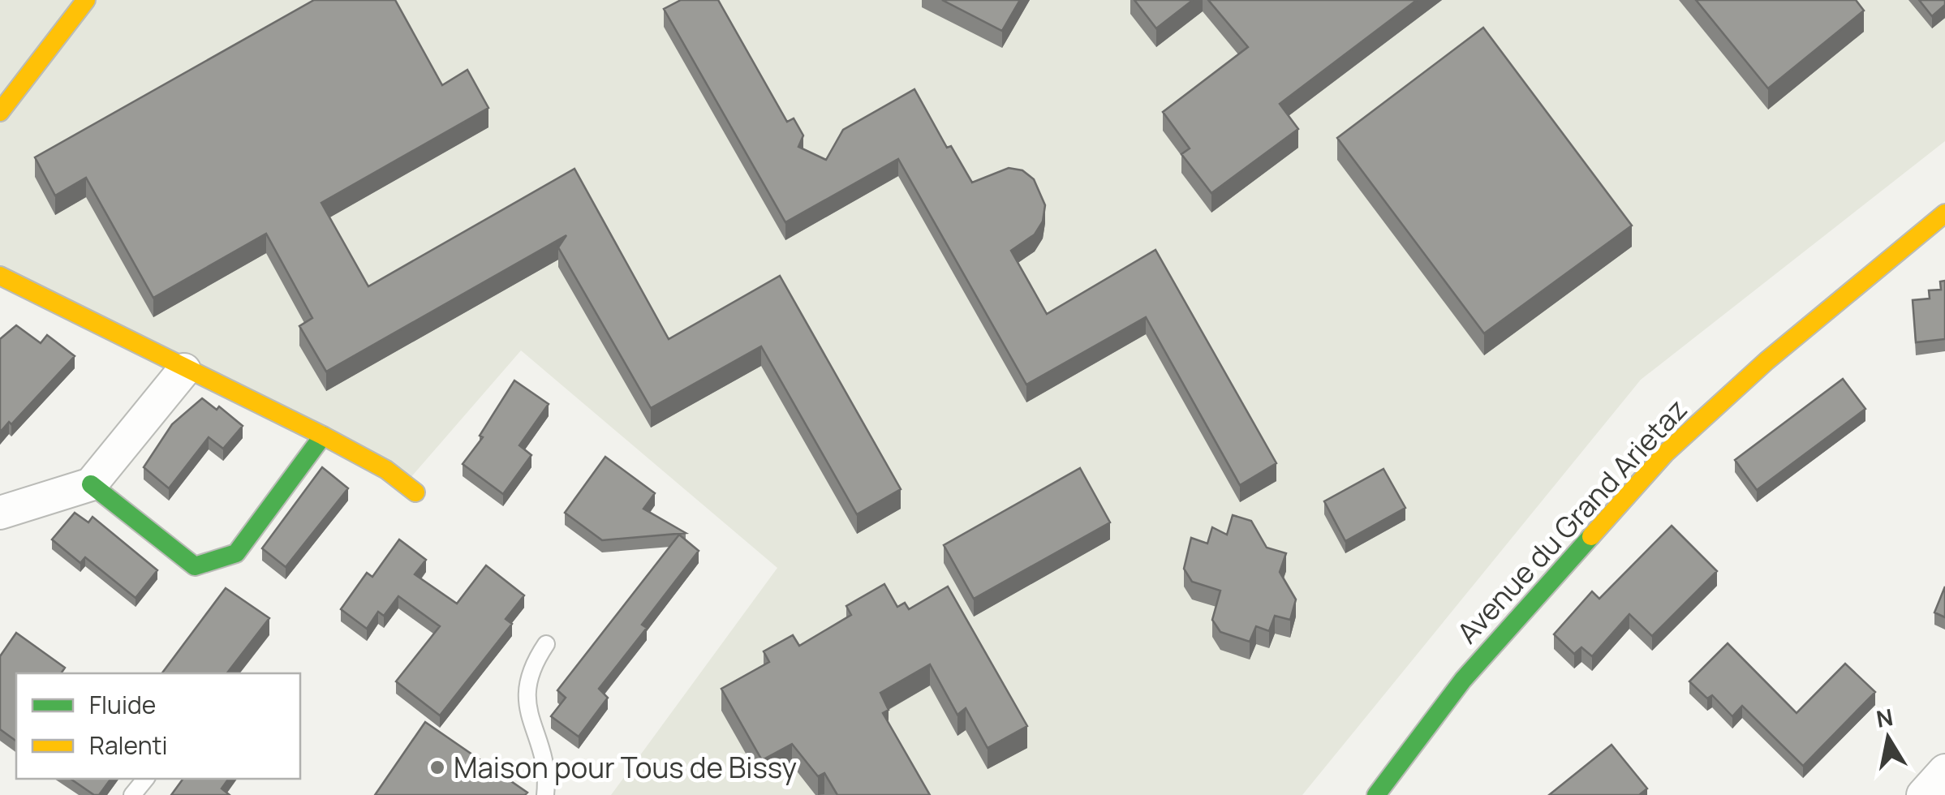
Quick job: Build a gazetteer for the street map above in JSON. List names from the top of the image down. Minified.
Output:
{"streets":{"street":["Avenue du Grand Arietaz"]},"places":["Maison pour Tous de Bissy"],"legend":["Fluide","Ralenti"],"north":"top"}
